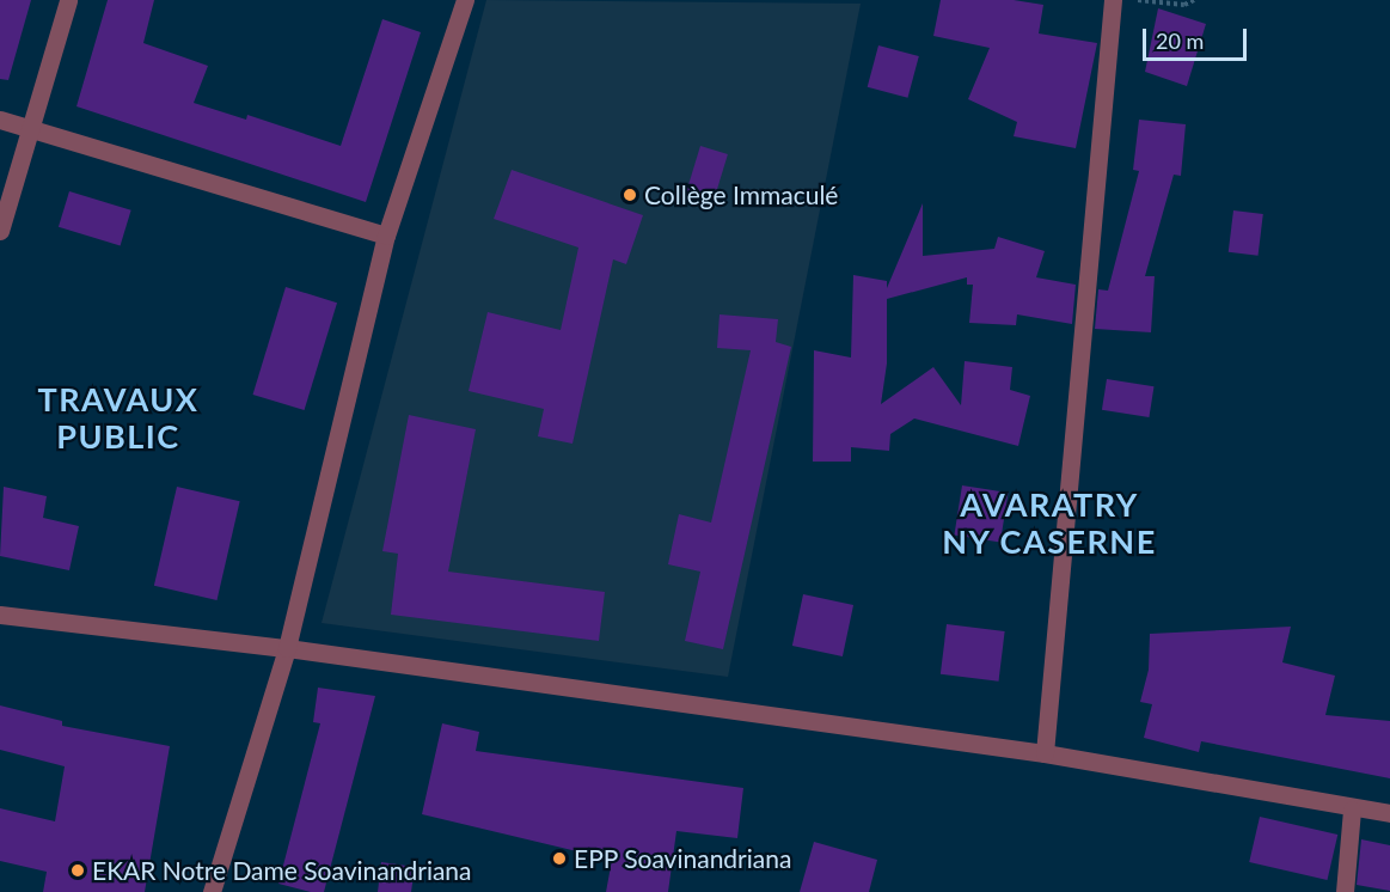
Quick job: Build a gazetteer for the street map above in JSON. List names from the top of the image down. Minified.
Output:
{"districts":["TRAVAUX PUBLIC","AVARATRY NY CASERNE"],"places":["Collège Immaculé","EPP Soavinandriana","EKAR Notre Dame Soavinandriana"],"scale_bar":"20 m"}
